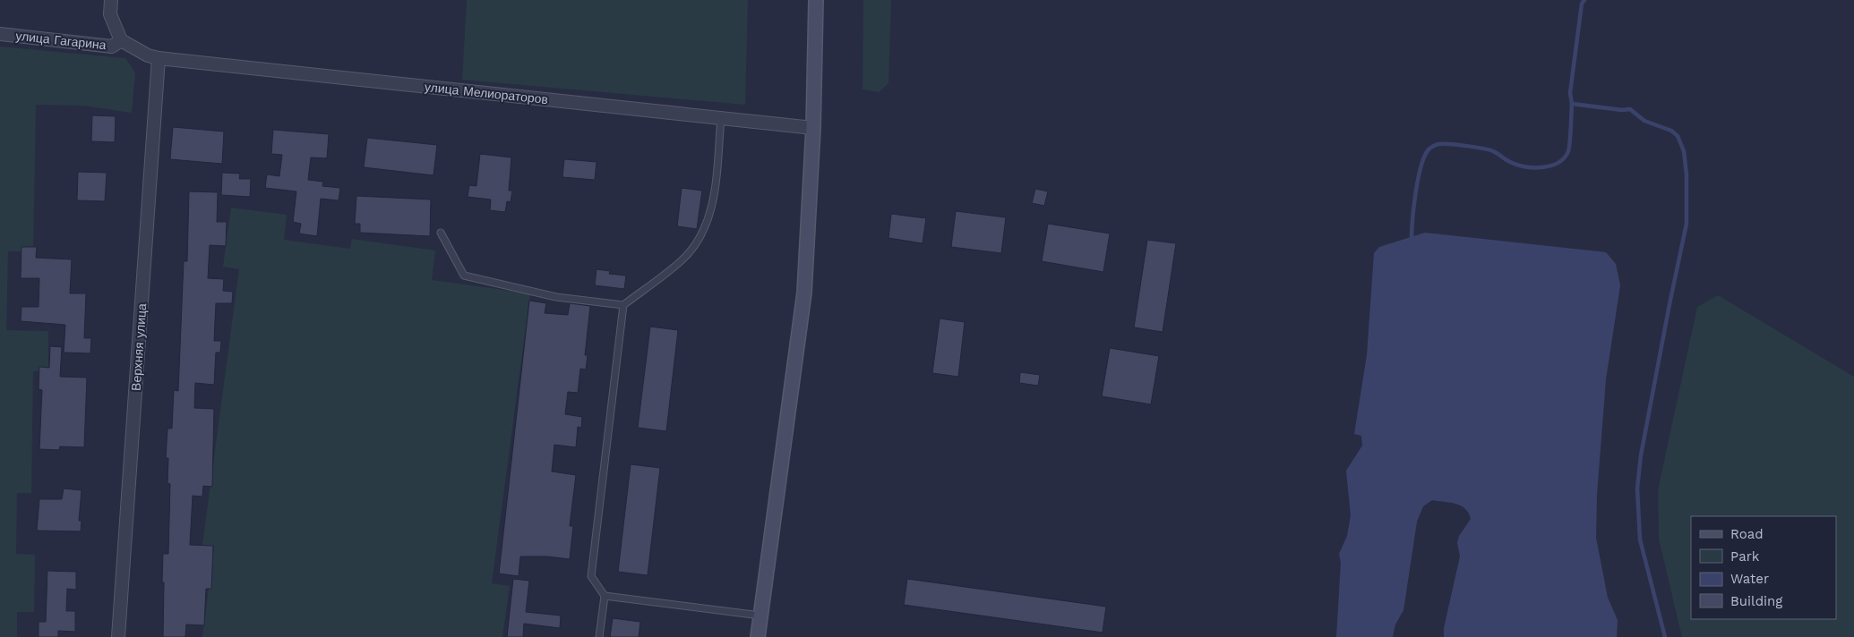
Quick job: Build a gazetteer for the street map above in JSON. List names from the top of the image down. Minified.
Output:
{"streets":{"street":["улица Гагарина","улица Мелиораторов","Верхняя улица"]},"crossings":[["улица Гагарина","улица Мелиораторов"],["улица Мелиораторов","Верхняя улица"]],"legend":["Road","Park","Water","Building"]}
